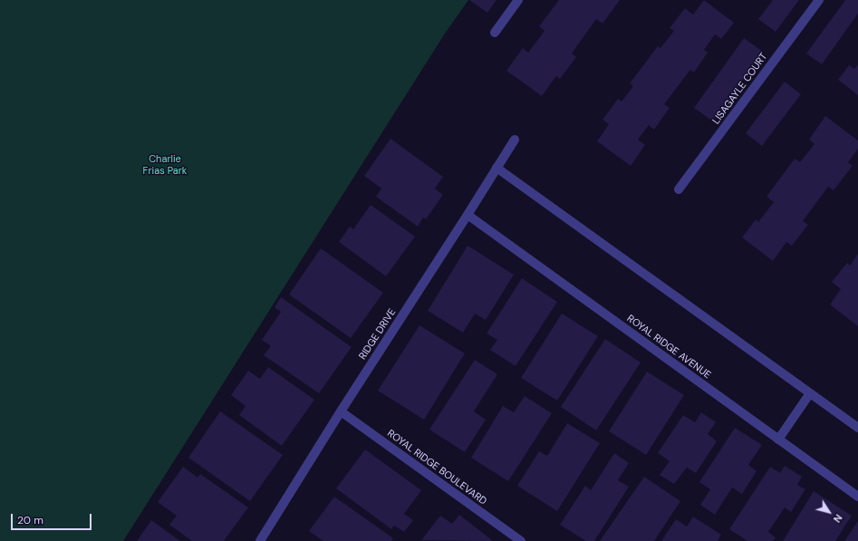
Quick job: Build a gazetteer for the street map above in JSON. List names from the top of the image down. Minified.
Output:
{"streets":{"street":["LISAGAYLE COURT","RIDGE DRIVE","ROYAL RIDGE AVENUE","ROYAL RIDGE BOULEVARD"]},"crossings":[["RIDGE DRIVE","ROYAL RIDGE AVENUE"],["RIDGE DRIVE","ROYAL RIDGE BOULEVARD"]],"parks":["Charlie Frias Park"],"scale_bar":"20 m","north":"bottom right"}
